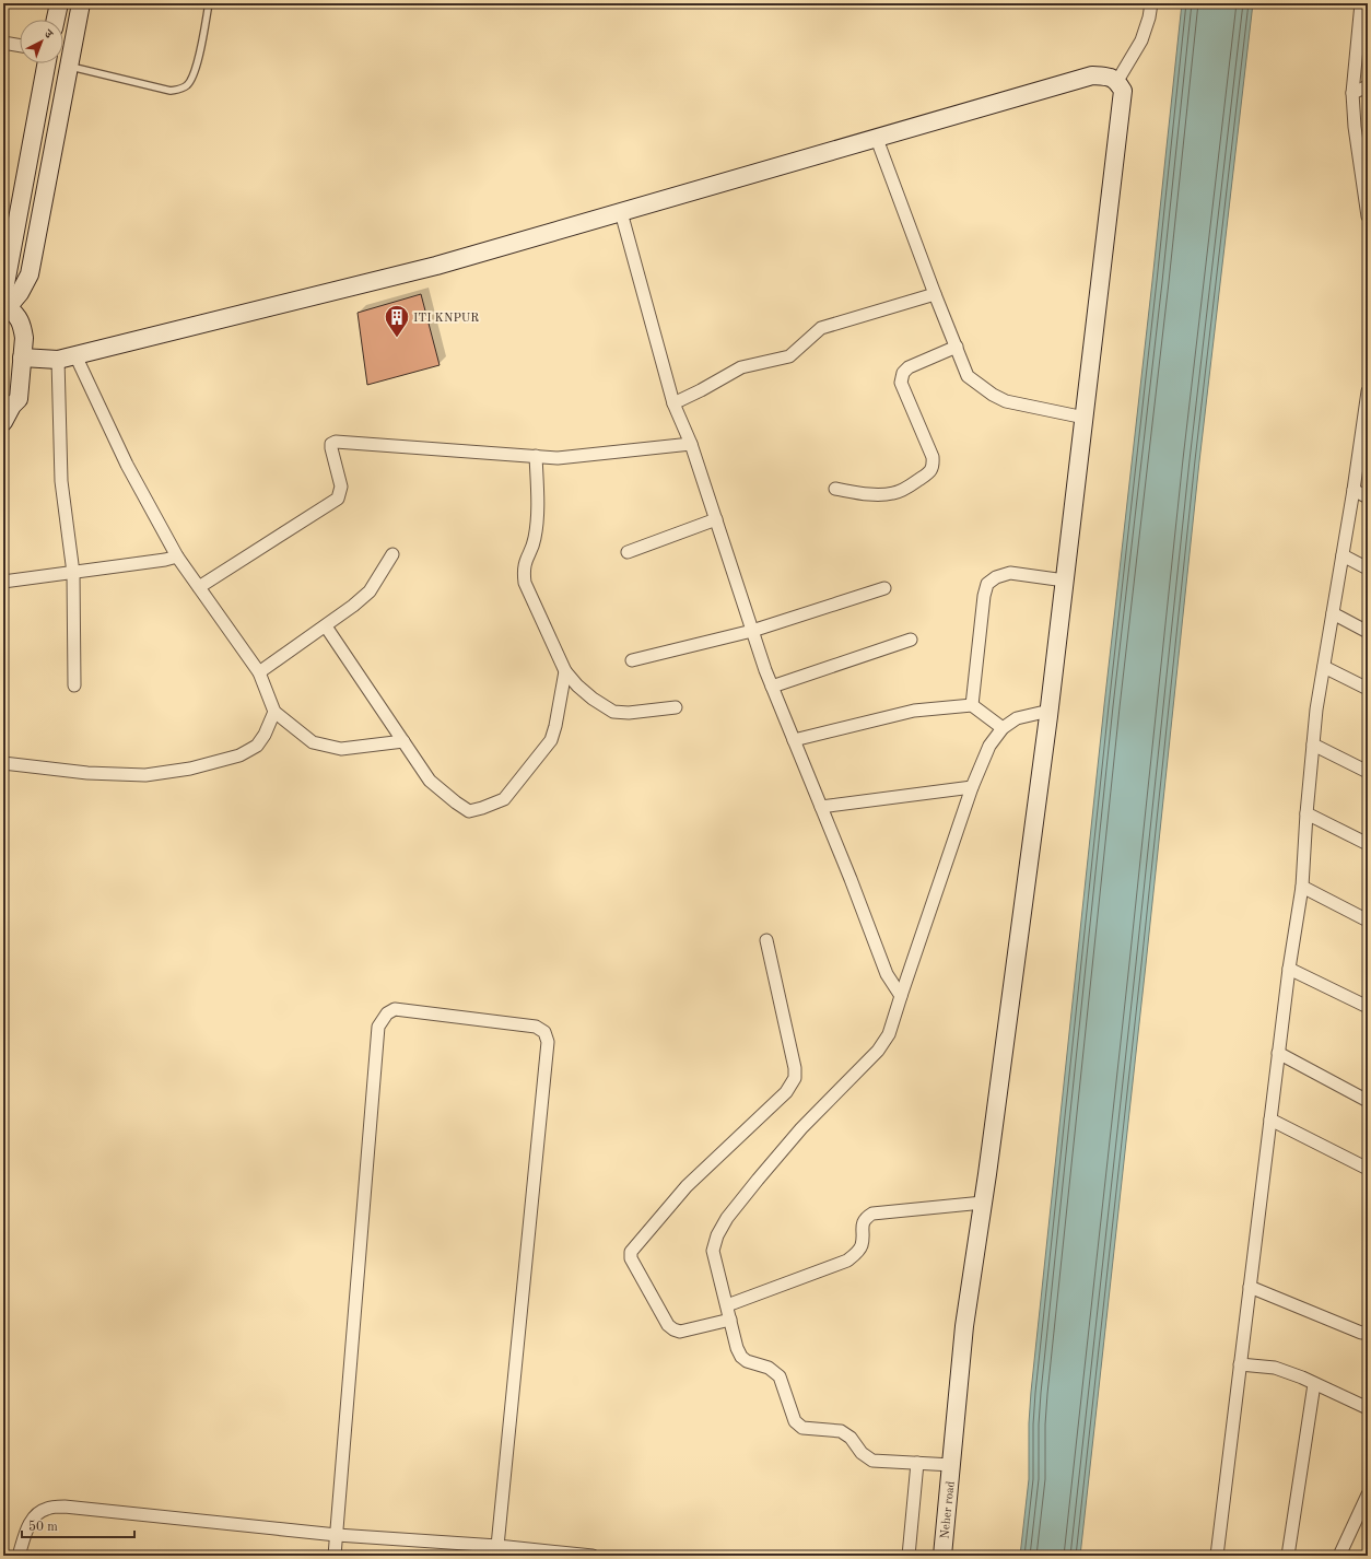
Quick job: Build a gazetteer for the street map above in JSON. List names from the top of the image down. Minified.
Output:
{"streets":{"street":["Neher road"]},"places":{"building":["ITI KNPUR"]},"scale_bar":"50 m","north":"top right"}
